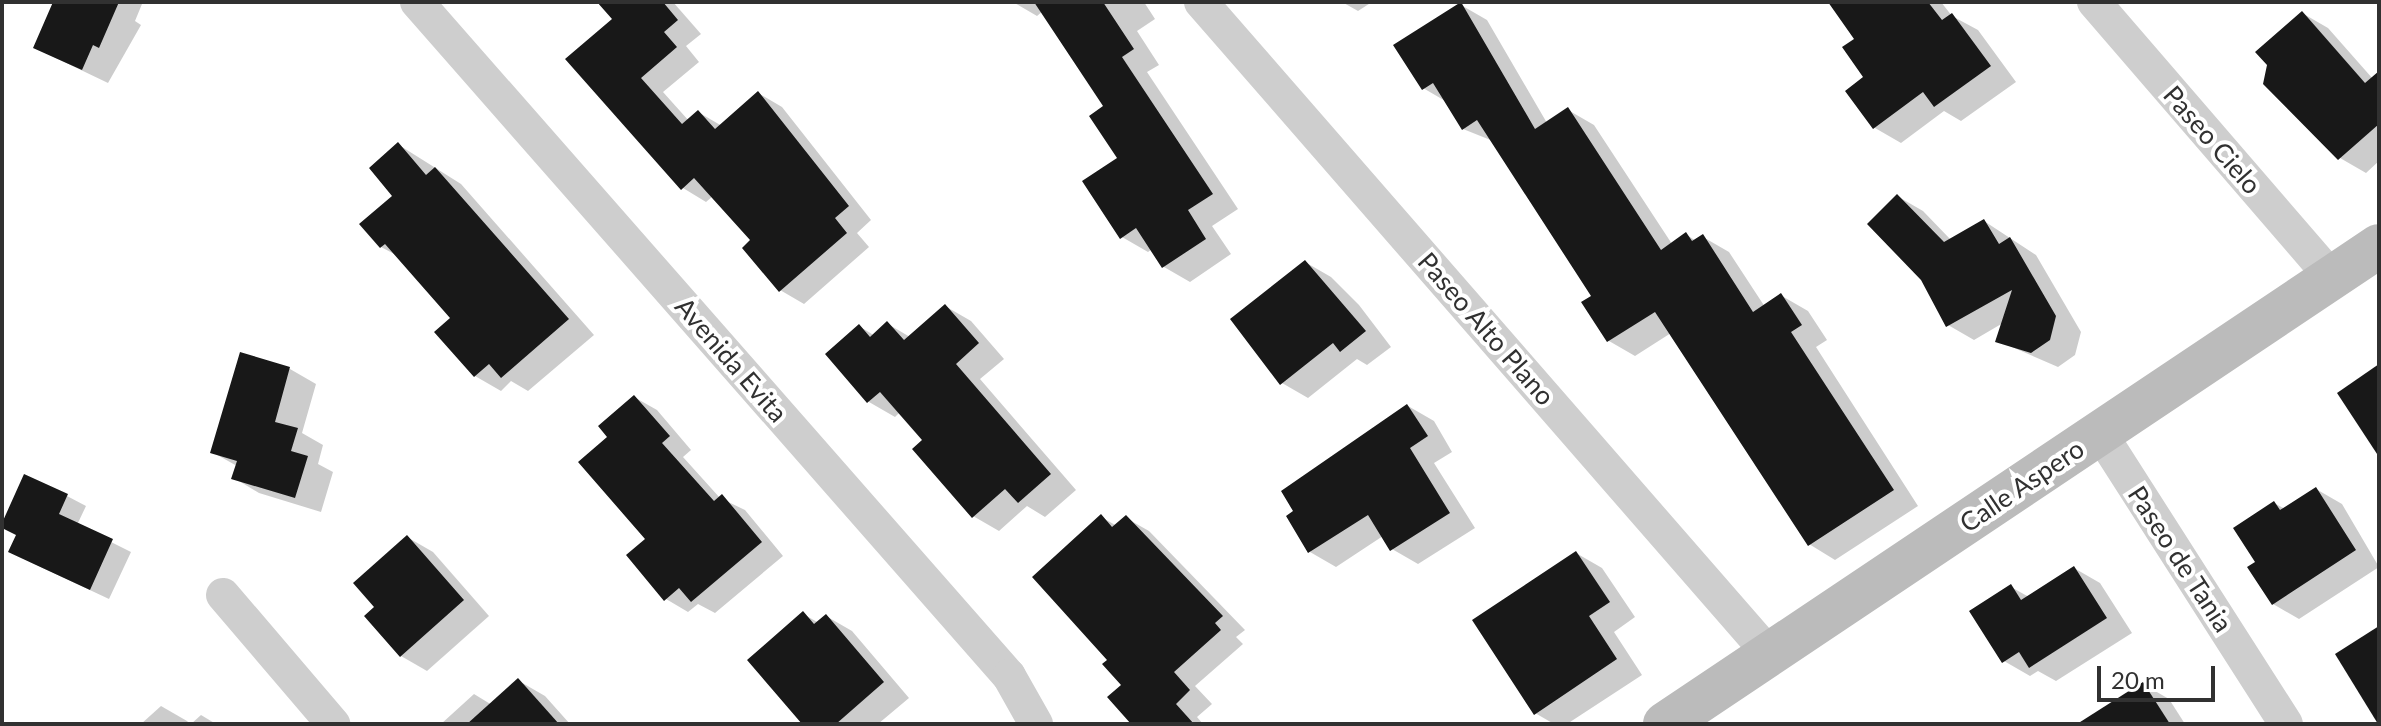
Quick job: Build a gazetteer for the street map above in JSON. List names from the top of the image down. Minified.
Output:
{"streets":{"street":["Paseo Cielo","Paseo Alto Plano","Avenida Evita","Calle Aspero","Paseo de Tania"]},"crossings":[["Paseo Cielo","Calle Aspero"],["Paseo Alto Plano","Calle Aspero"],["Calle Aspero","Paseo de Tania"]],"scale_bar":"20 m"}
